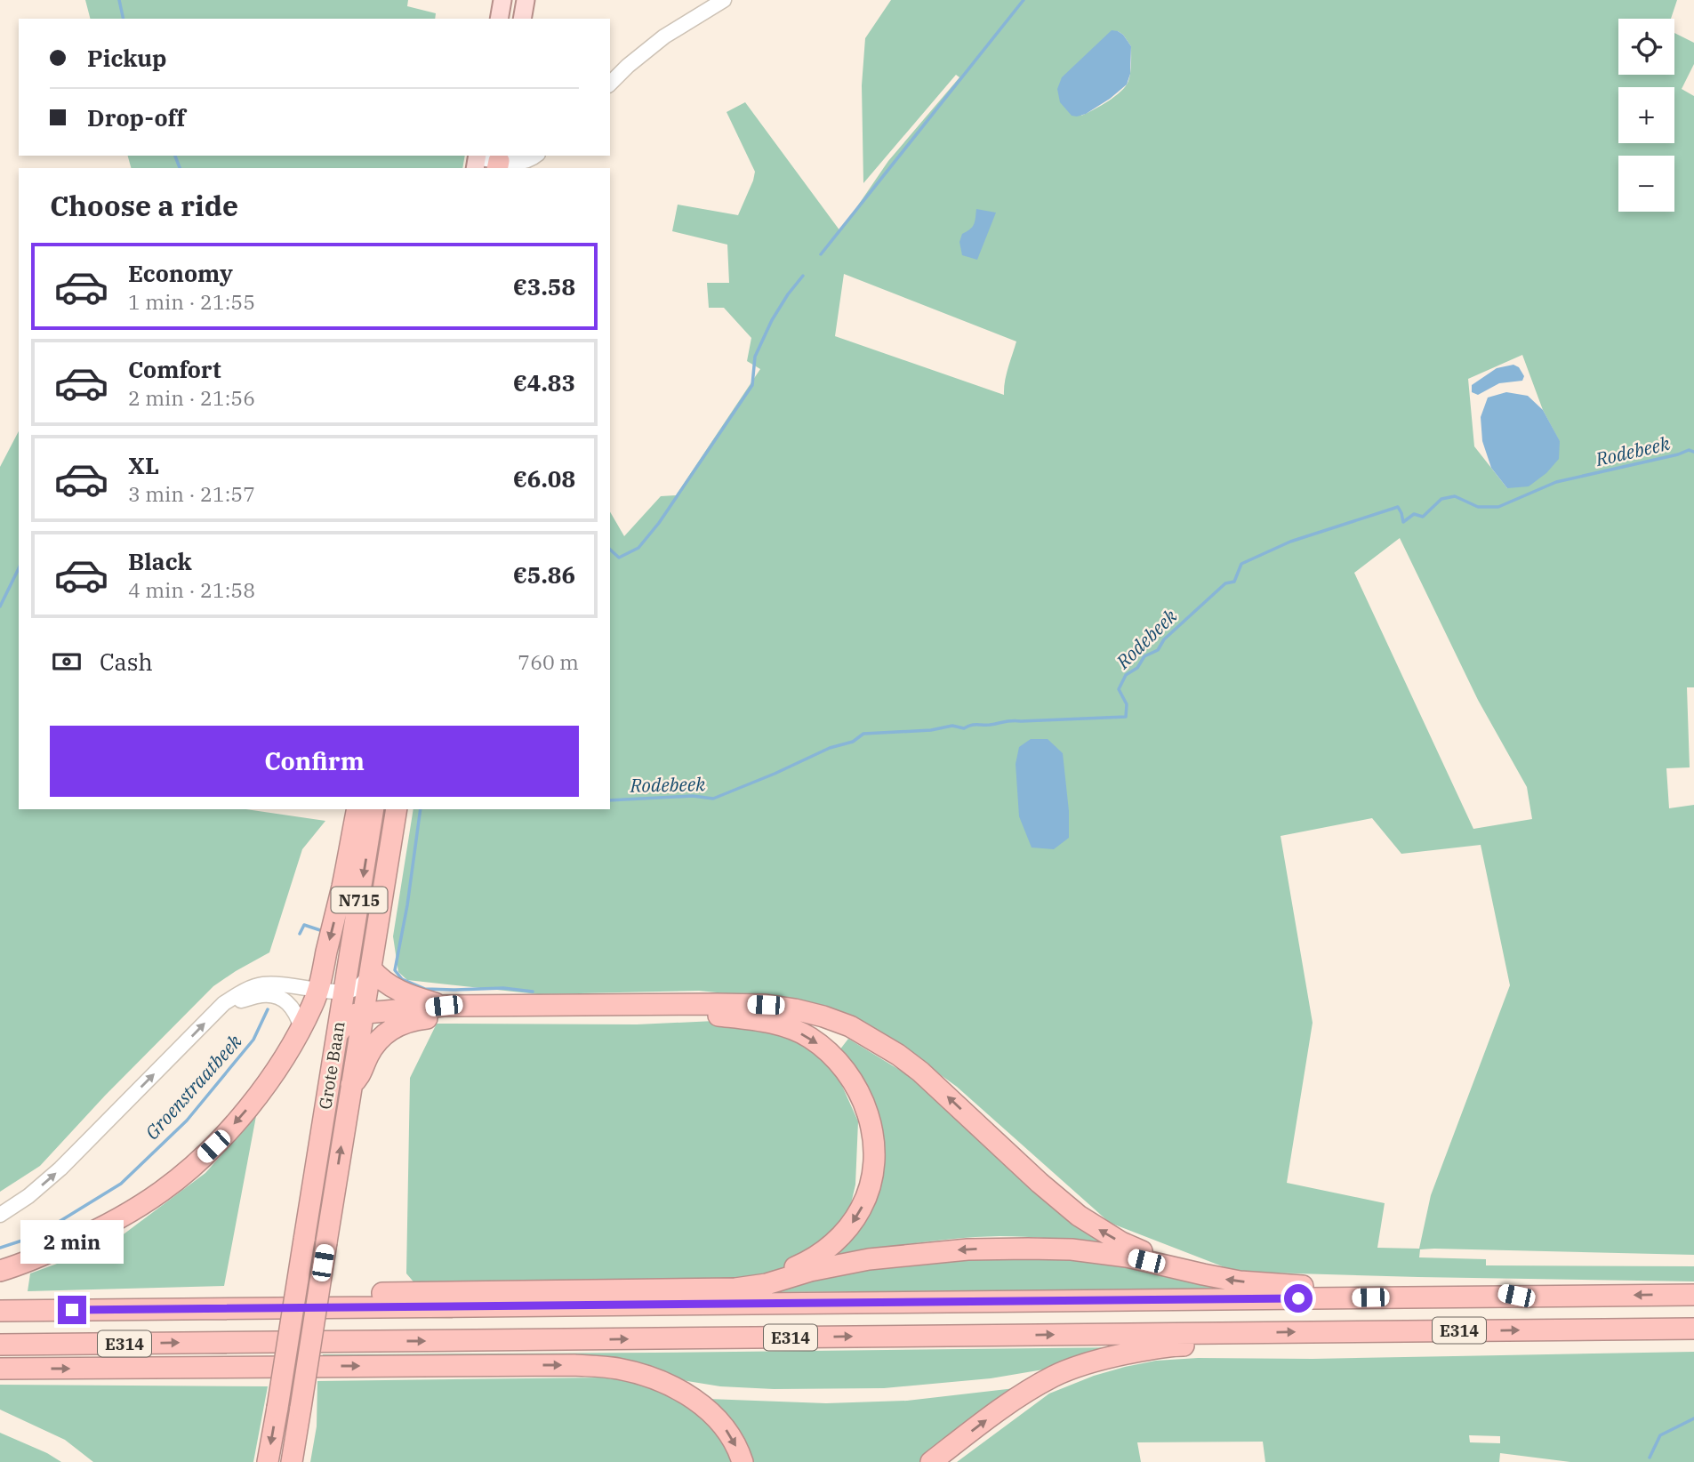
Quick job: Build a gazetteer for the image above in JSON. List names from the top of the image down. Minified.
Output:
{"streets":{"highway":["N715","Grote Baan","E314"]},"crossings":[["Grote Baan","E314"]],"water":["Rodebeek","Groenstraatbeek"],"page":{"map_buttons":["+","−"],"banner":["Pickup","Drop-off"],"heading":"Choose a ride","list":[{"name":"Economy","note":"1 min · 21:55","value":"€3.58"},{"name":"Comfort","note":"2 min · 21:56","value":"€4.83"},{"name":"XL","note":"3 min · 21:57","value":"€6.08"},{"name":"Black","note":"4 min · 21:58","value":"€5.86"}],"pay":["Cash","760 m"],"buttons":"Confirm","bubble":"2 min"}}
